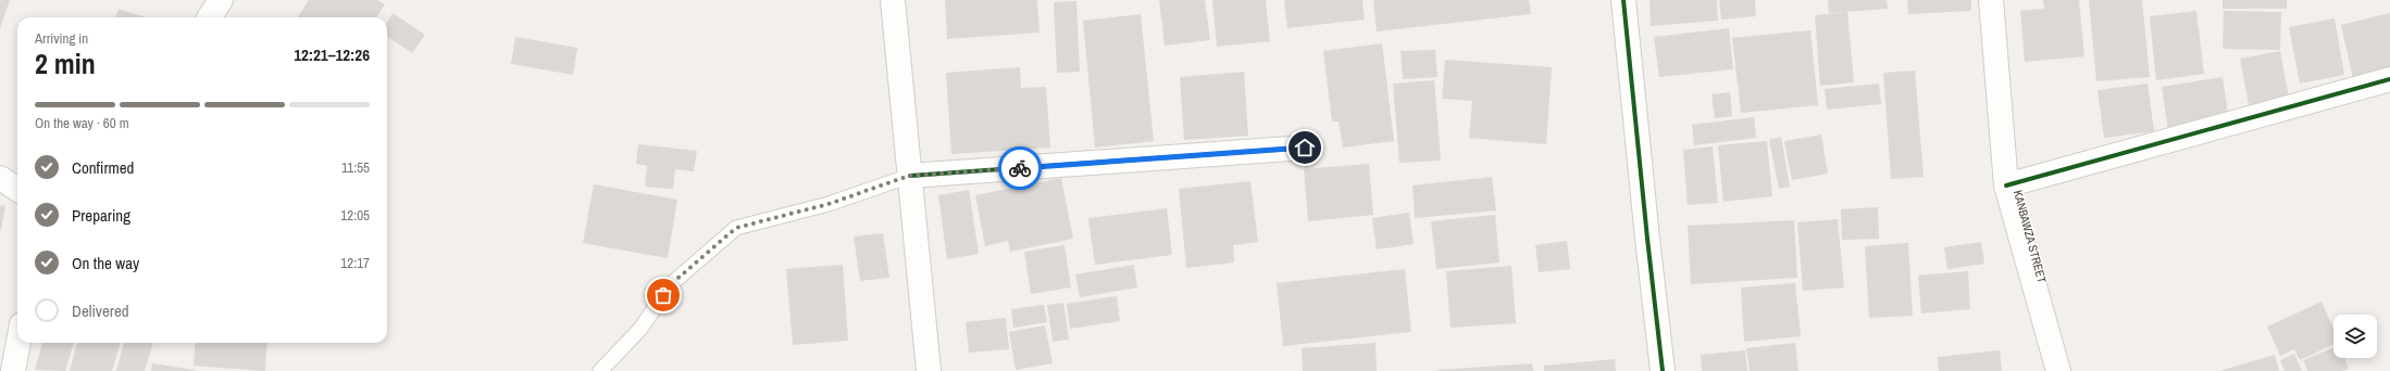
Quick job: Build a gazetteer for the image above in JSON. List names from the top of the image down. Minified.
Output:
{"streets":{"street":["KANBAWZA STREET"]},"page":{"heading":["2 min","Arriving in","12:21–12:26"],"bar":"On the way · 60 m","list":[["Confirmed","11:55"],["Preparing","12:05"],["On the way","12:17"],"Delivered"]}}
